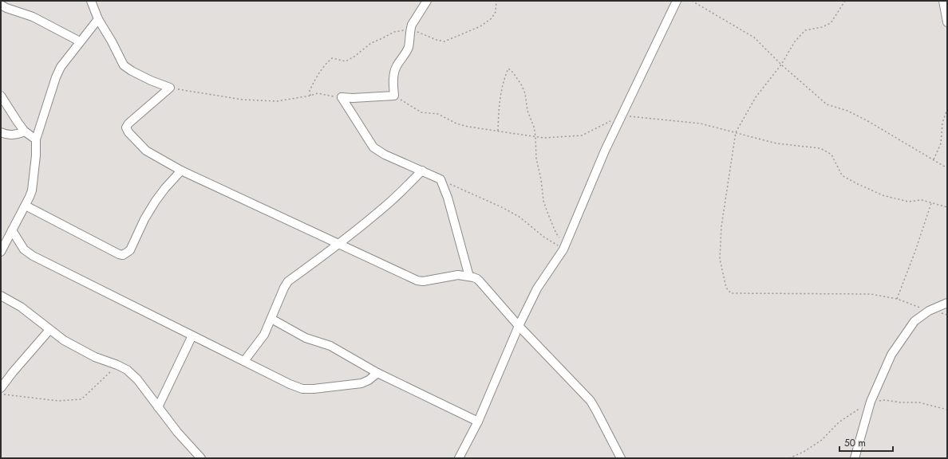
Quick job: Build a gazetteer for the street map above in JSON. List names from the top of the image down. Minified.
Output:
{"scale_bar":"50 m"}
